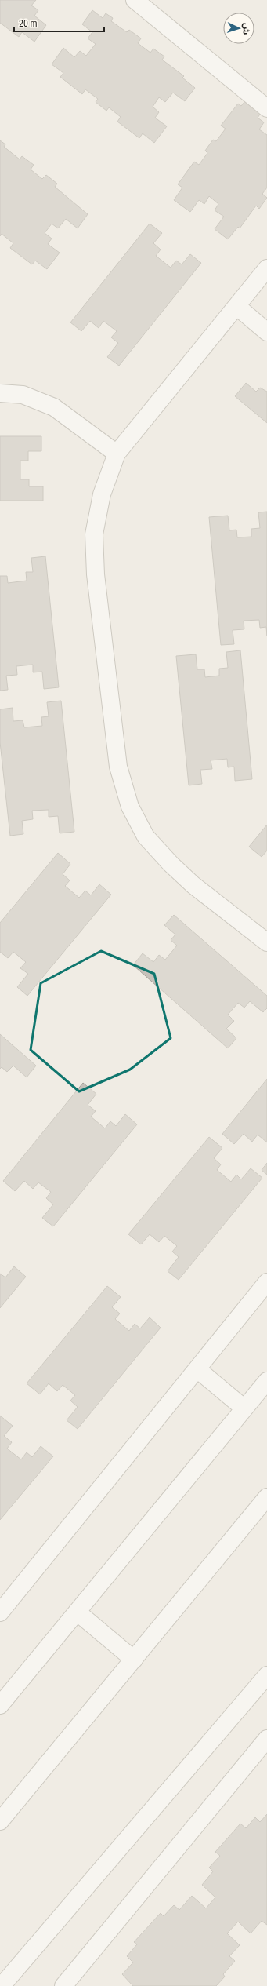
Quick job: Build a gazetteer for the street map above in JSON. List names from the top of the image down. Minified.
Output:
{"scale_bar":"20 m","north":"right"}
